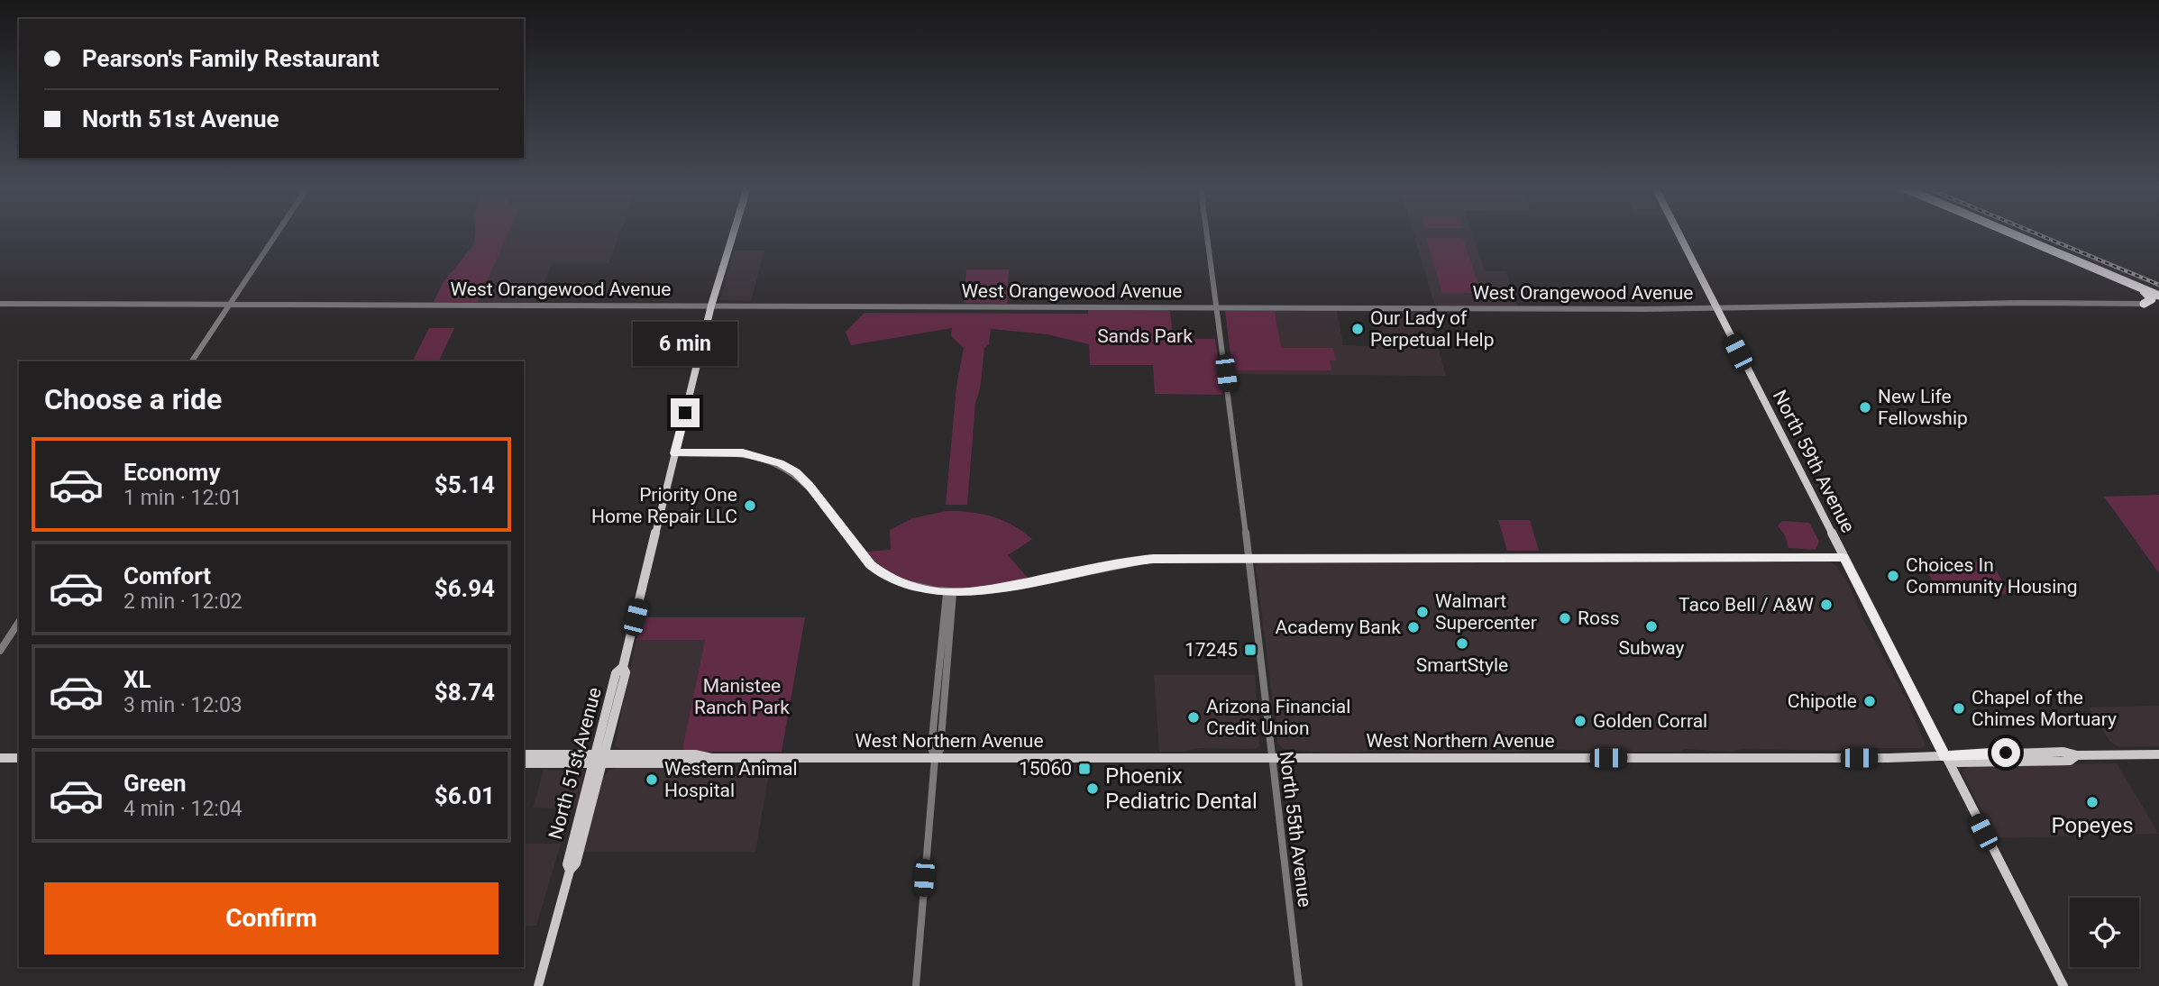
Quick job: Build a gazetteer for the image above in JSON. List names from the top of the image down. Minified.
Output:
{"streets":{"main road":["North 59th Avenue","West Northern Avenue","North 51st Avenue"],"street":["West Orangewood Avenue","North 55th Avenue"]},"crossings":[["West Orangewood Avenue","North 59th Avenue"],["West Orangewood Avenue","North 51st Avenue"],["West Orangewood Avenue","North 55th Avenue"],["North 59th Avenue","West Northern Avenue"],["West Northern Avenue","North 51st Avenue"],["West Northern Avenue","North 55th Avenue"]],"parks":["Sands Park","Manistee Ranch Park"],"places":{"other":["Our Lady of Perpetual Help","New Life Fellowship","Priority One Home Repair LLC","Choices In Community Housing","Taco Bell / A&W","Walmart Supercenter","Ross","Subway","Academy Bank","SmartStyle","Chipotle","Chapel of the Chimes Mortuary","Arizona Financial Credit Union","Golden Corral","Western Animal Hospital","Phoenix Pediatric Dental","Popeyes"],"transit":["17245","15060"]},"page":{"banner":["Pearson's Family Restaurant","North 51st Avenue"],"bubble":"6 min","heading":"Choose a ride","list":[{"name":"Economy","note":"1 min · 12:01","value":"$5.14"},{"name":"Comfort","note":"2 min · 12:02","value":"$6.94"},{"name":"XL","note":"3 min · 12:03","value":"$8.74"},{"name":"Green","note":"4 min · 12:04","value":"$6.01"}],"buttons":"Confirm"}}
